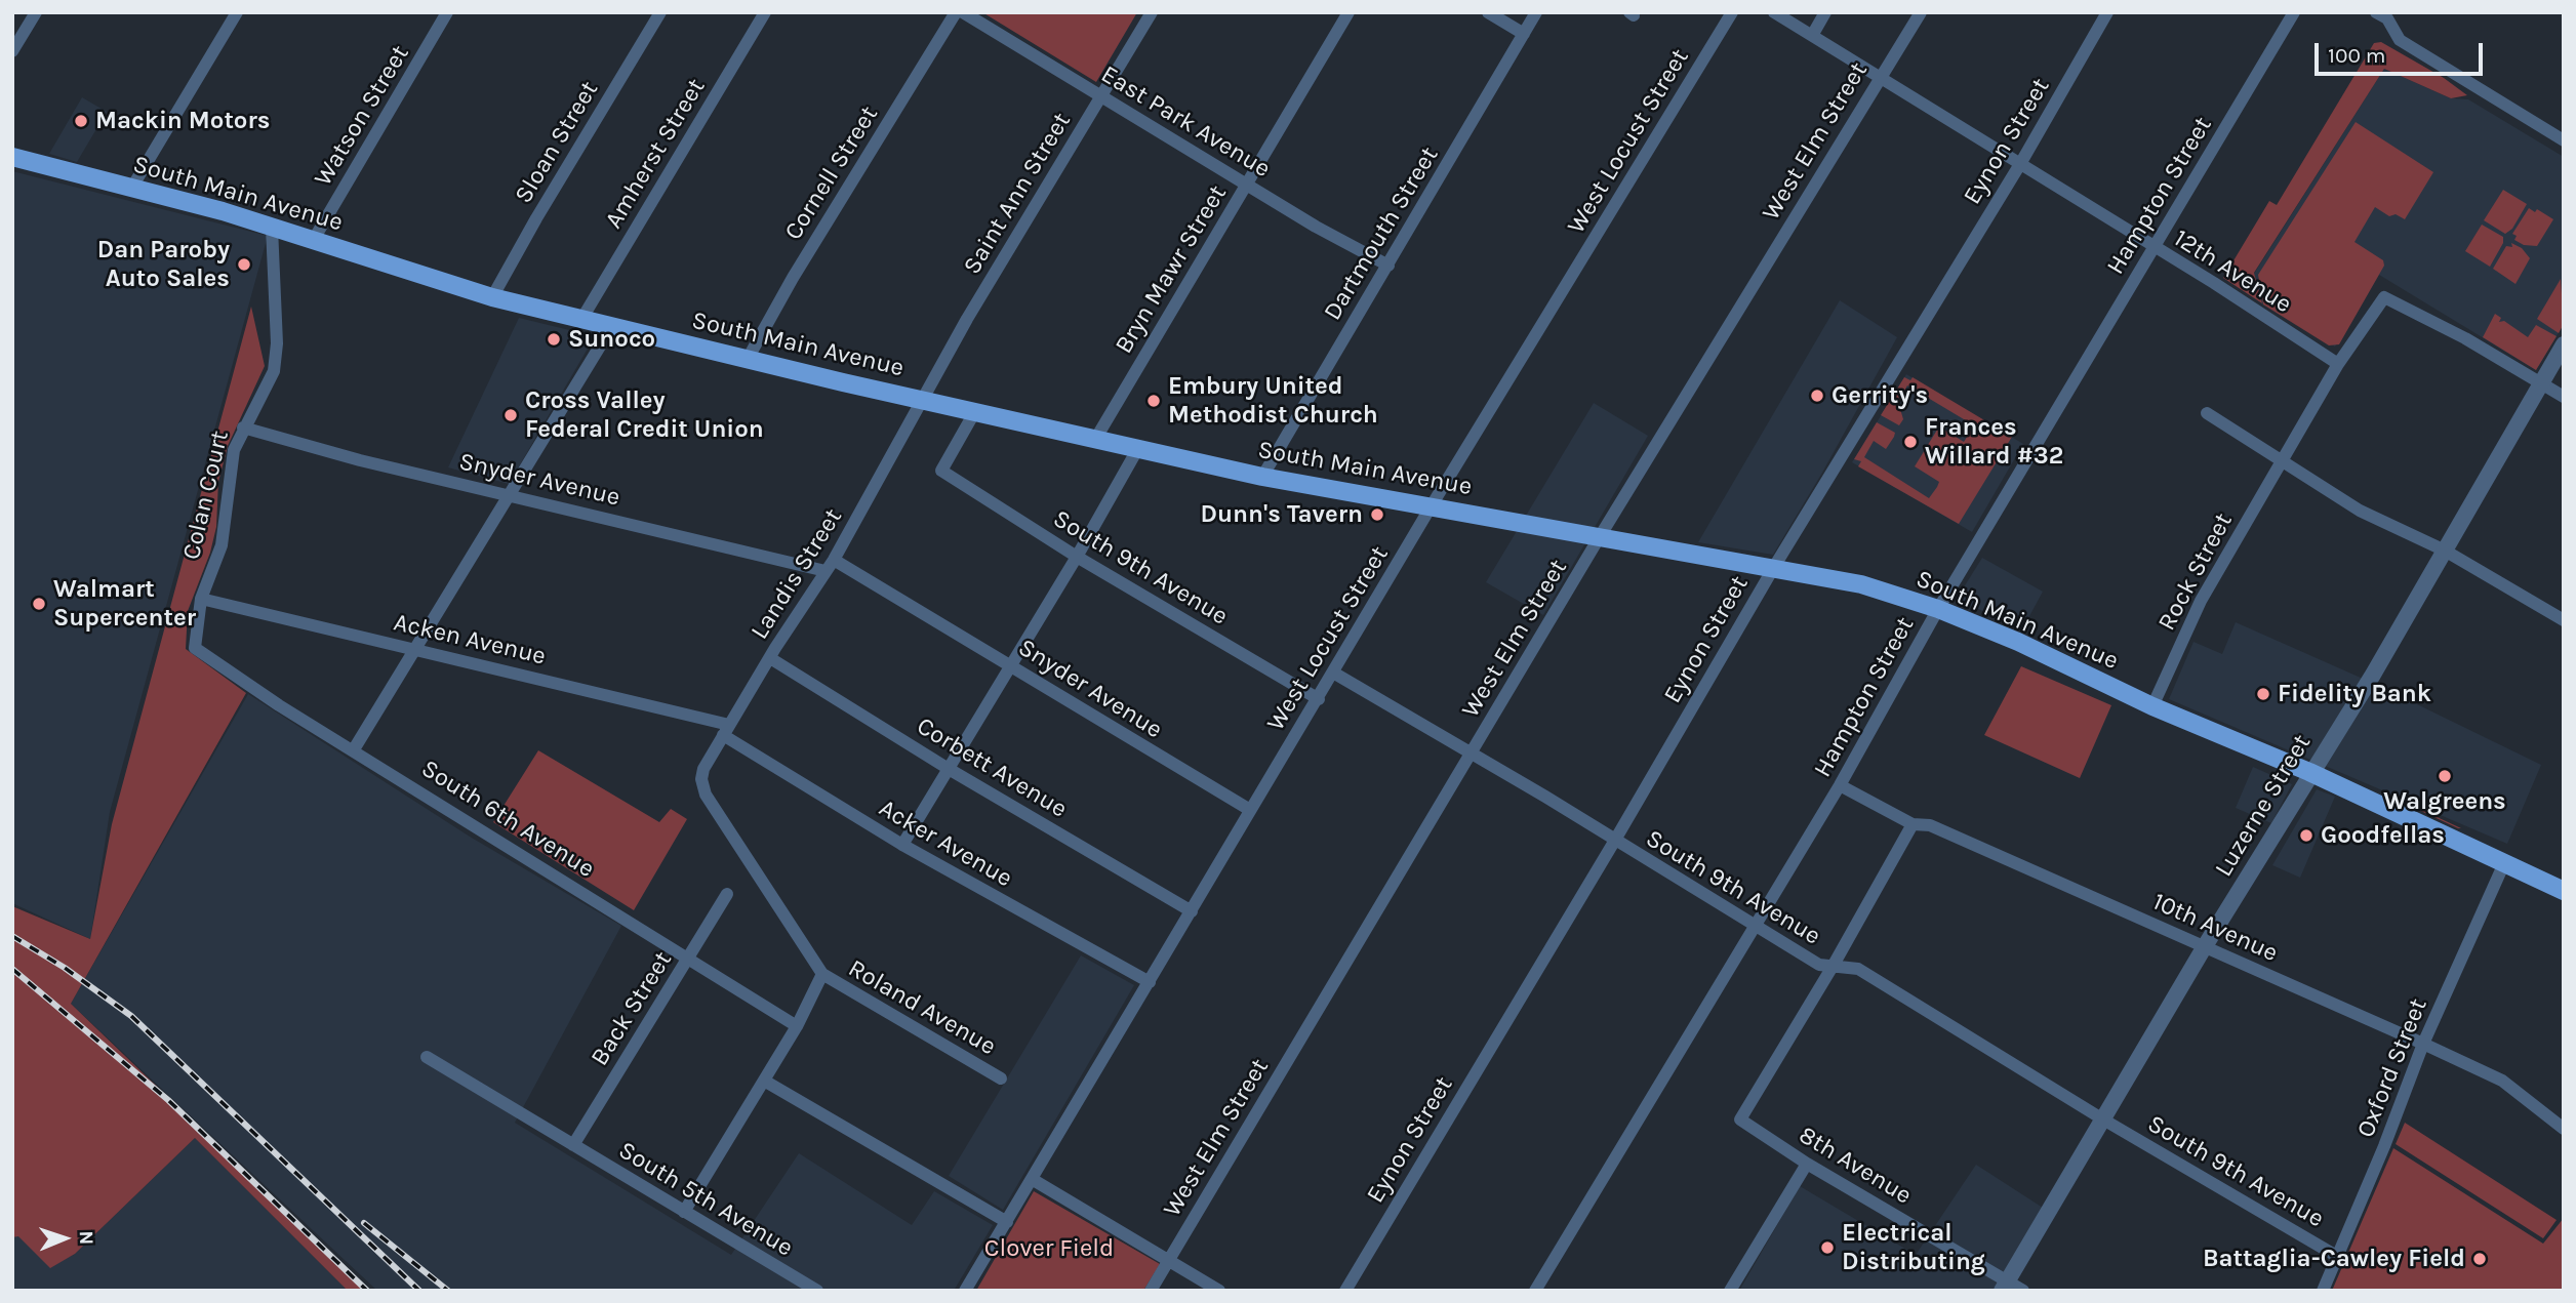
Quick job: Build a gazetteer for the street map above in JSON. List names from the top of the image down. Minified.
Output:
{"streets":{"main road":["South Main Avenue"],"street":["Watson Street","East Park Avenue","West Locust Street","West Elm Street","Eynon Street","Sloan Street","Amherst Street","Cornell Street","Saint Ann Street","Hampton Street","Dartmouth Street","Bryn Mawr Street","12th Avenue","Snyder Avenue","Colan Court","South 9th Avenue","Rock Street","Landis Street","Acken Avenue","Corbett Avenue","Luzerne Street","South 6th Avenue","Acker Avenue","10th Avenue","Roland Avenue","Back Street","Oxford Street","8th Avenue","South 5th Avenue"]},"crossings":[["Watson Street","South Main Avenue"],["East Park Avenue","Saint Ann Street"],["East Park Avenue","Dartmouth Street"],["East Park Avenue","Bryn Mawr Street"],["West Locust Street","South Main Avenue"],["West Locust Street","Snyder Avenue"],["West Locust Street","South 9th Avenue"],["West Locust Street","Corbett Avenue"],["West Locust Street","Acker Avenue"],["West Elm Street","South Main Avenue"],["West Elm Street","12th Avenue"],["West Elm Street","South 9th Avenue"],["Eynon Street","South Main Avenue"],["Eynon Street","12th Avenue"],["Eynon Street","South 9th Avenue"],["Sloan Street","South Main Avenue"],["Amherst Street","South Main Avenue"],["Cornell Street","South Main Avenue"],["South Main Avenue","Saint Ann Street"],["South Main Avenue","Hampton Street"],["South Main Avenue","Dartmouth Street"],["South Main Avenue","Bryn Mawr Street"],["South Main Avenue","Colan Court"],["South Main Avenue","South 9th Avenue"],["South Main Avenue","Rock Street"],["South Main Avenue","Landis Street"],["South Main Avenue","Luzerne Street"],["South Main Avenue","Oxford Street"],["Saint Ann Street","Landis Street"],["Hampton Street","12th Avenue"],["Hampton Street","South 9th Avenue"],["Hampton Street","10th Avenue"],["12th Avenue","Rock Street"],["Snyder Avenue","Colan Court"],["Snyder Avenue","Landis Street"],["Colan Court","Acken Avenue"],["Colan Court","South 6th Avenue"],["South 9th Avenue","Luzerne Street"],["South 9th Avenue","Oxford Street"],["South 9th Avenue","8th Avenue"],["Rock Street","Luzerne Street"],["Landis Street","Acken Avenue"],["Landis Street","Corbett Avenue"],["Landis Street","Acker Avenue"],["Landis Street","Roland Avenue"],["Acken Avenue","Acker Avenue"],["Luzerne Street","10th Avenue"],["Luzerne Street","8th Avenue"],["South 6th Avenue","Back Street"],["10th Avenue","Oxford Street"],["Back Street","South 5th Avenue"]],"parks":["Clover Field"],"places":["Mackin Motors","Dan Paroby Auto Sales","Sunoco","Gerrity's","Embury United Methodist Church","Cross Valley Federal Credit Union","Frances Willard #32","Dunn's Tavern","Walmart Supercenter","Fidelity Bank","Walgreens","Goodfellas","Electrical Distributing","Battaglia-Cawley Field"],"scale_bar":"100 m","north":"right"}
